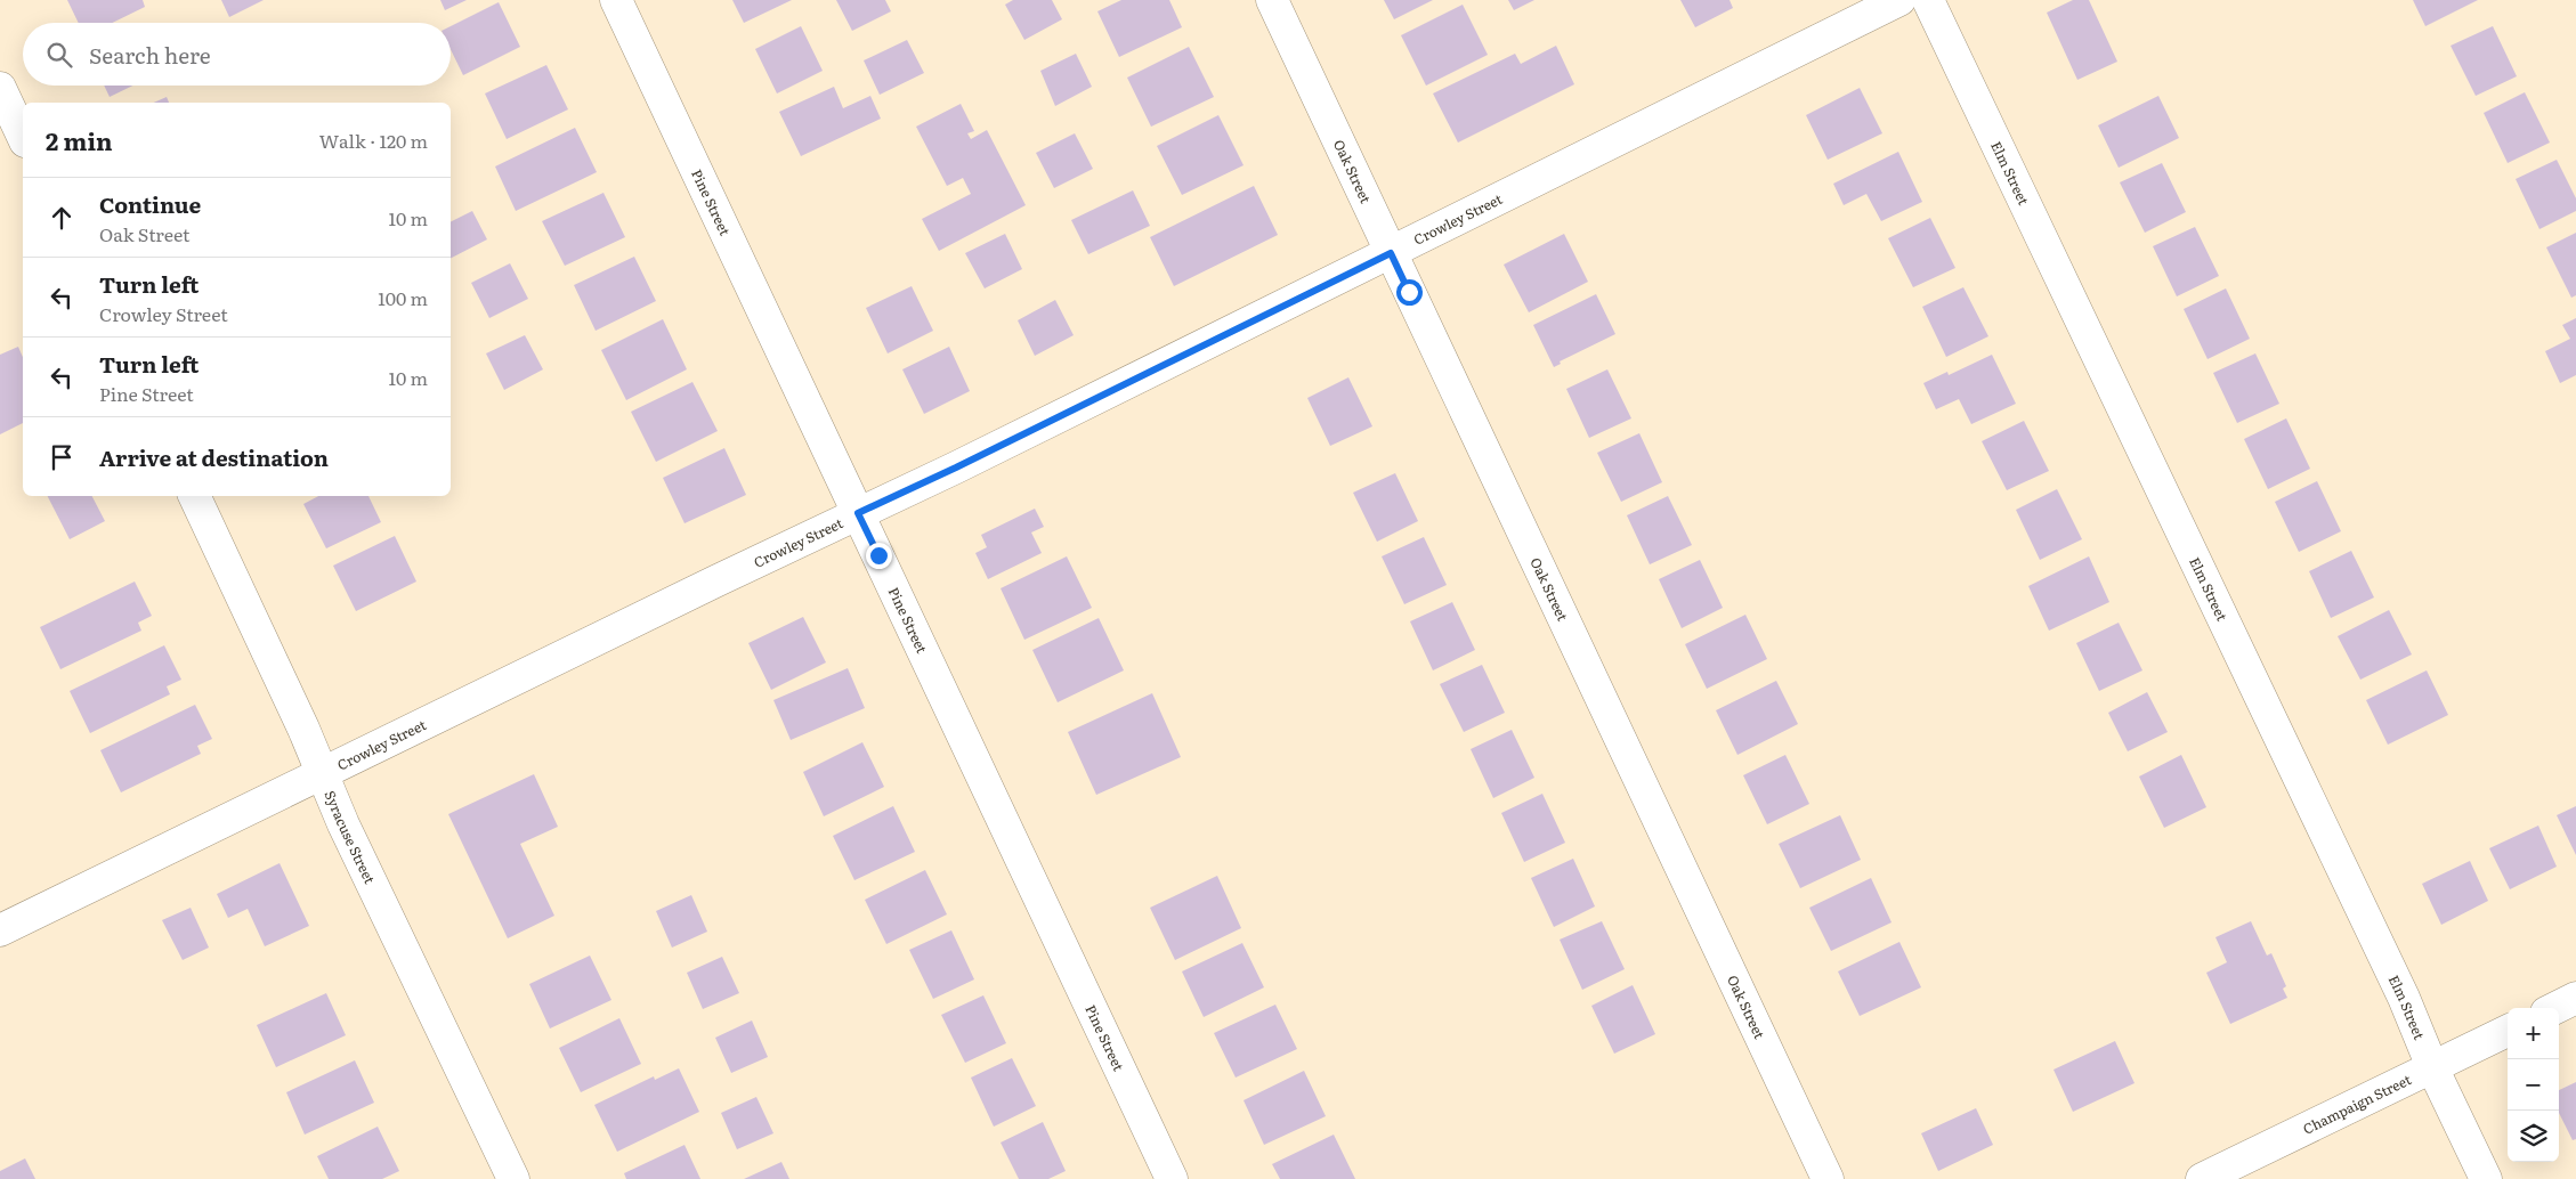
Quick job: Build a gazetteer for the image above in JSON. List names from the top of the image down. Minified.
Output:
{"streets":{"street":["Oak Street","Elm Street","Pine Street","Crowley Street","Syracuse Street","Champaign Street"]},"crossings":[["Oak Street","Crowley Street"],["Elm Street","Champaign Street"],["Pine Street","Crowley Street"],["Crowley Street","Syracuse Street"]],"page":{"search":"Search here","heading":["2 min","Walk · 120 m"],"list":[["Continue","Oak Street","10 m"],["Turn left","Crowley Street","100 m"],["Turn left","Pine Street","10 m"],"Arrive at destination"],"map_buttons":["+","−"]}}
